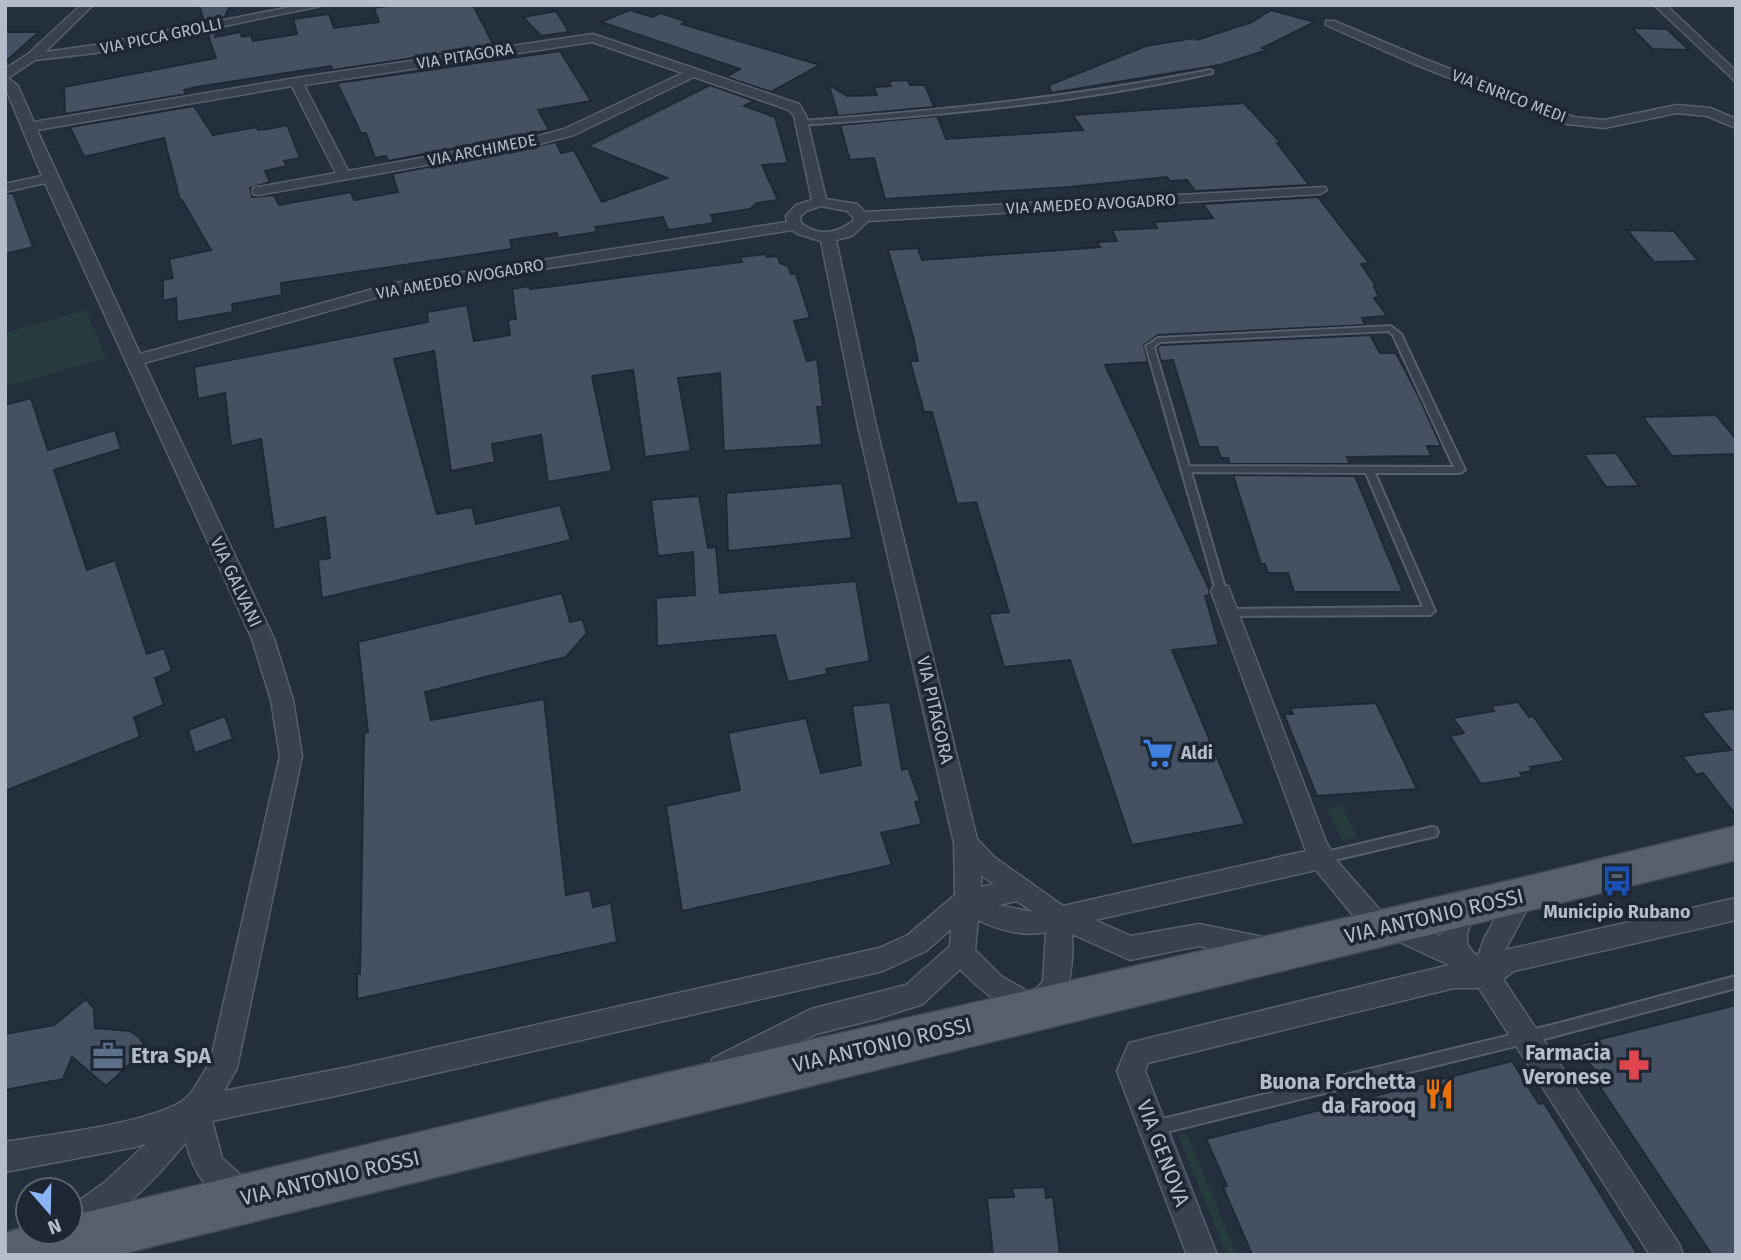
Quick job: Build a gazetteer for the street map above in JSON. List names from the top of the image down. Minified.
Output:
{"streets":{"main road":["VIA ANTONIO ROSSI"],"street":["VIA PICCA GROLLI","VIA PITAGORA","VIA ENRICO MEDI","VIA ARCHIMEDE","VIA AMEDEO AVOGADRO","VIA GALVANI","VIA GENOVA"]},"crossings":[["VIA PITAGORA","VIA ARCHIMEDE"],["VIA PITAGORA","VIA GALVANI"],["VIA AMEDEO AVOGADRO","VIA GALVANI"]],"places":{"supermarket":["Aldi"],"bus stop":["Municipio Rubano"],"office":["Etra SpA"],"pharmacy":["Farmacia Veronese"],"restaurant":["Buona Forchetta da Farooq"]},"north":"bottom"}
